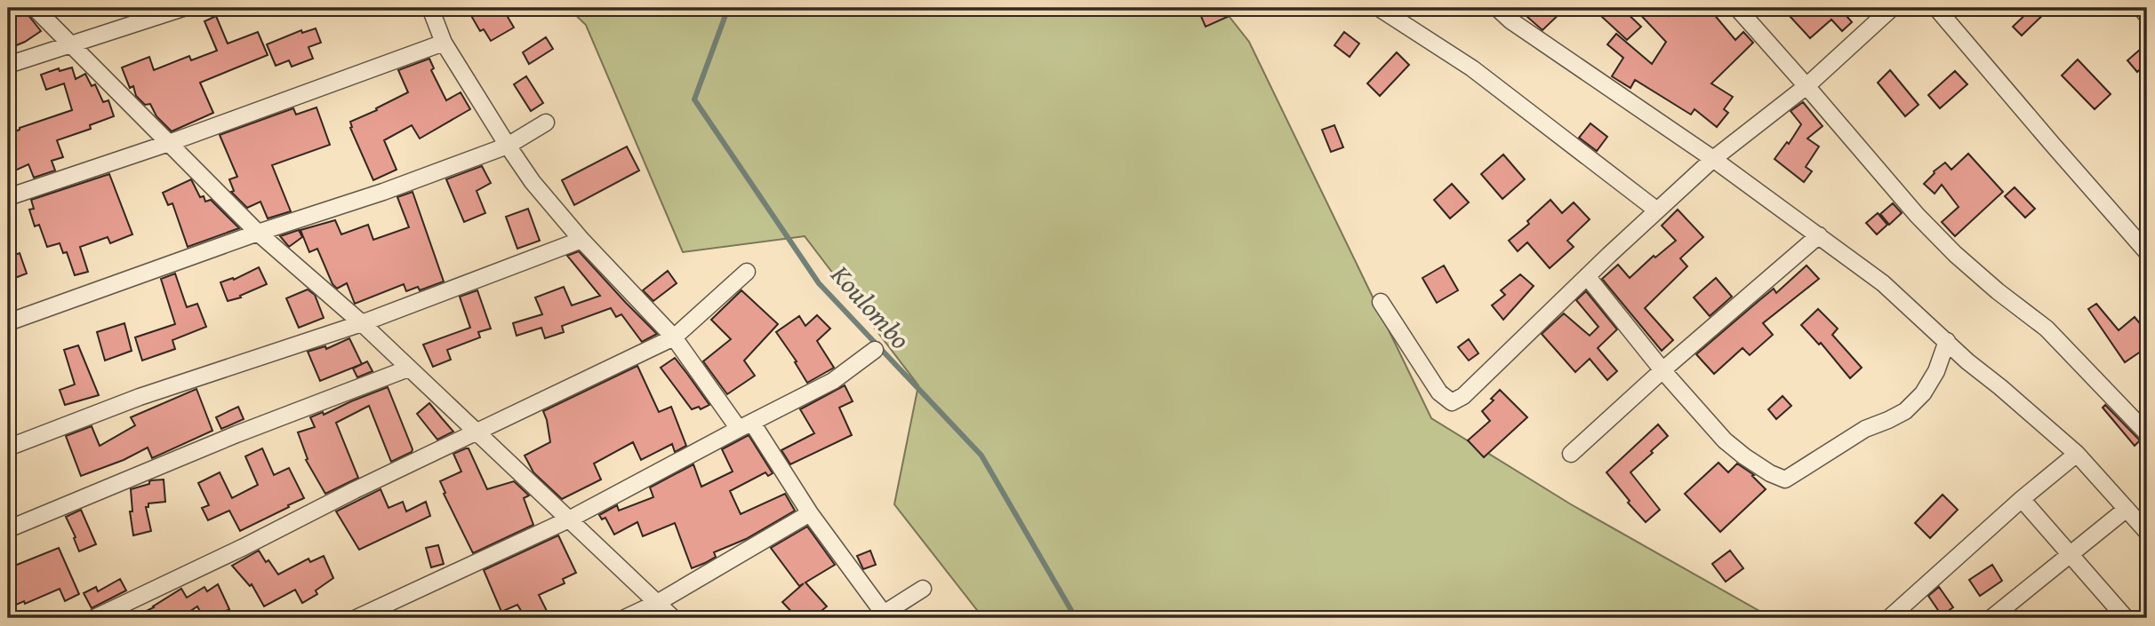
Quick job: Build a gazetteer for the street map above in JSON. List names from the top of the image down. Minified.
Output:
{"water":["Koulombo"]}
